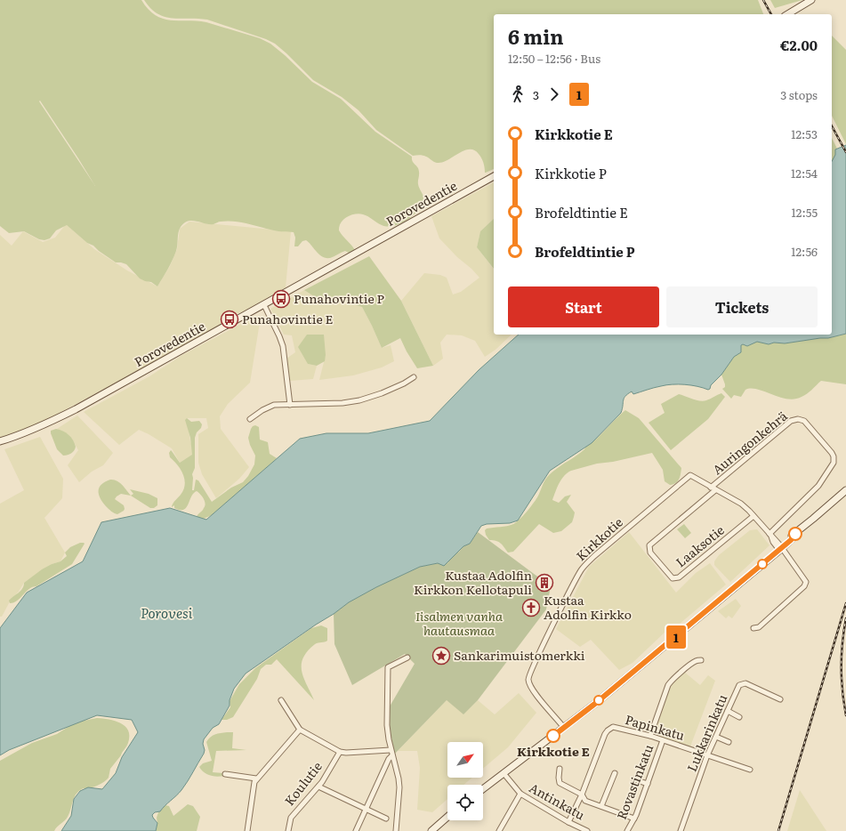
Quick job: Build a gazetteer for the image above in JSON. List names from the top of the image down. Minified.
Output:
{"streets":{"street":["Porovedentie","Auringonkehrä","Kirkkotie","Laaksotie","Papinkatu","Lukkarinkatu","Rovastinkatu","Koulutie","Antinkatu"]},"crossings":[["Auringonkehrä","Kirkkotie"],["Auringonkehrä","Laaksotie"],["Papinkatu","Lukkarinkatu"],["Papinkatu","Rovastinkatu"],["Papinkatu","Antinkatu"]],"water":["Porovesi"],"parks":["Iisalmen vanha hautausmaa"],"places":{"bus stop":["Punahovintie P","Punahovintie E"],"building":["Kustaa Adolfin Kirkkon Kellotapuli"],"church":["Kustaa Adolfin Kirkko"],"place":["Sankarimuistomerkki"],"other":["Kirkkotie E"]},"lines":["bus line 1"],"north":"top right","page":{"on_map":"1","heading":["6 min","12:50 – 12:56 · Bus","€2.00"],"legs":["3","1","3 stops"],"list":[{"name":"Kirkkotie E","value":"12:53"},{"name":"Kirkkotie P","value":"12:54"},{"name":"Brofeldtintie E","value":"12:55"},{"name":"Brofeldtintie P","value":"12:56"}],"buttons":["Start","Tickets"]}}
